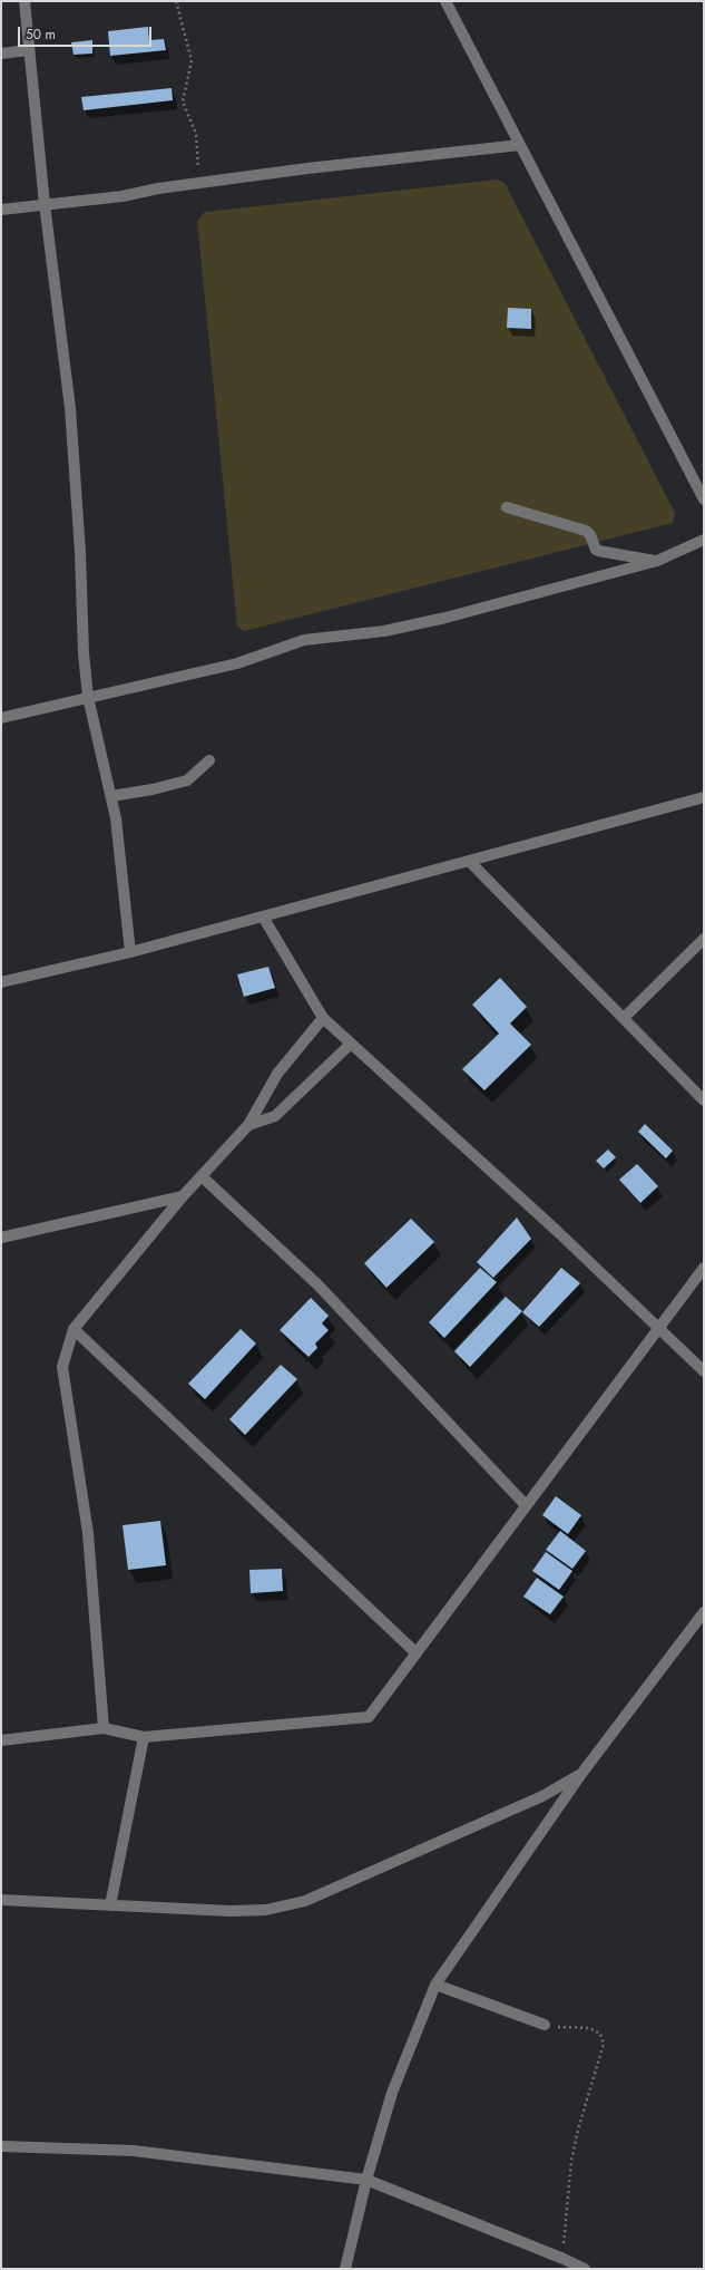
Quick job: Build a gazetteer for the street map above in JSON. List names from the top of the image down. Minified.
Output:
{"scale_bar":"50 m"}
